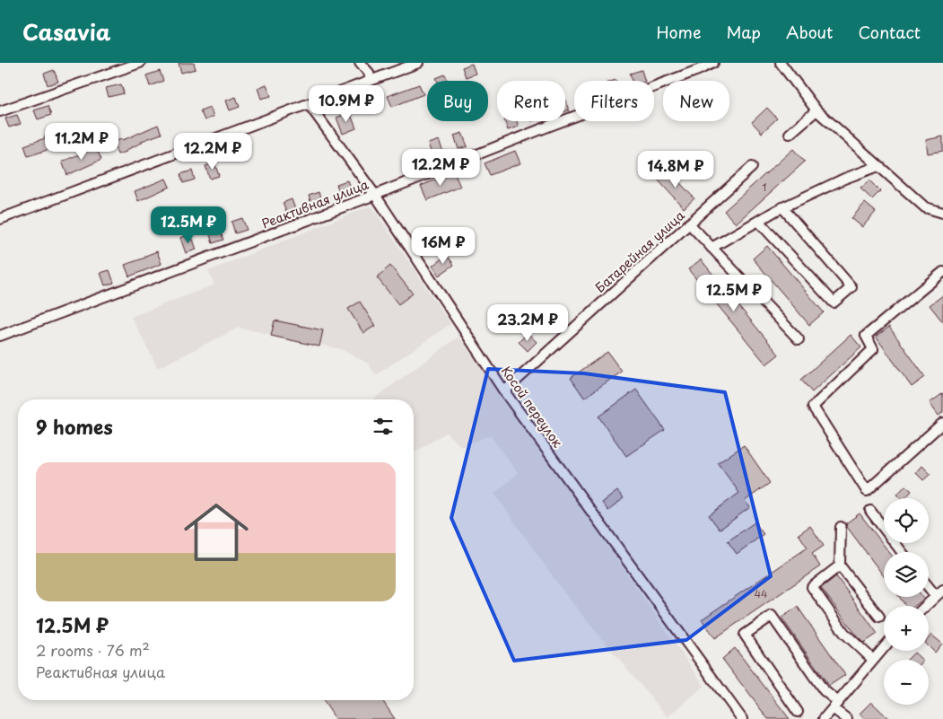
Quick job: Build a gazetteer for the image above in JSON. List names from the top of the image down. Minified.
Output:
{"streets":{"street":["Реактивная улица","Батарейная улица","Косой переулок"]},"crossings":[["Реактивная улица","Косой переулок"],["Батарейная улица","Косой переулок"]],"house_numbers":["1","44"],"page":{"header":"Casavia","nav":["Home","Map","About","Contact"],"chip":["Buy","Rent","Filters","New"],"price":["10.9M ₽","11.2M ₽","12.2M ₽","12.2M ₽","14.8M ₽","12.5M ₽","16M ₽","12.5M ₽","23.2M ₽"],"heading":"9 homes","list":[{"name":"12.5M ₽","note":"2 rooms · 76 m² · Реактивная улица"}],"map_buttons":["+","−"]}}
